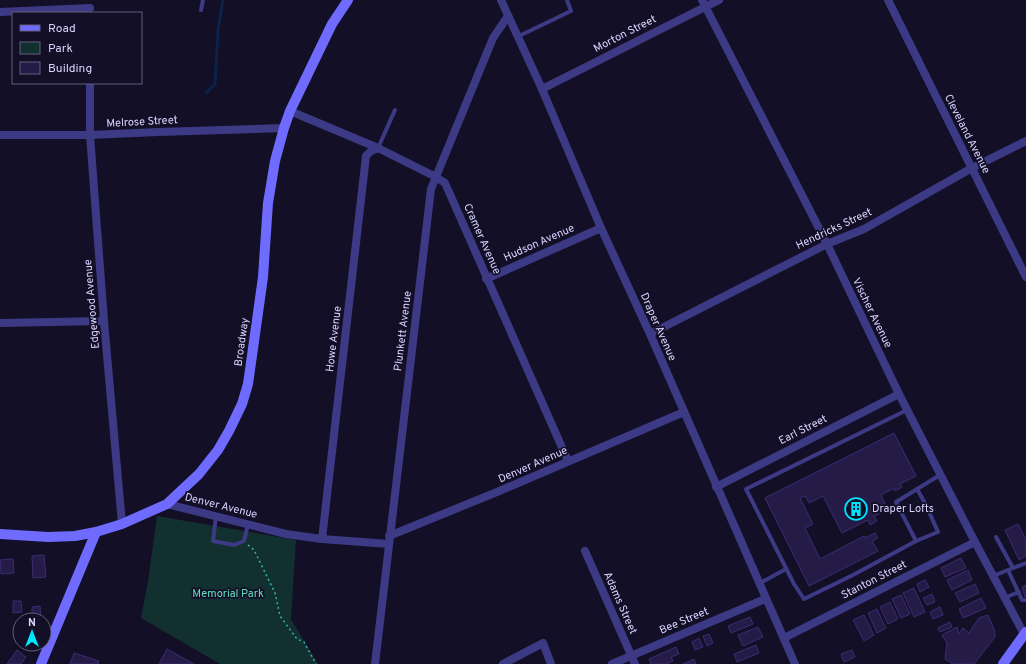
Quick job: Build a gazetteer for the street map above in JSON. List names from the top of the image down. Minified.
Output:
{"streets":{"main road":["Broadway"],"street":["Morton Street","Melrose Street","Cleveland Avenue","Hendricks Street","Cramer Avenue","Hudson Avenue","Edgewood Avenue","Vischer Avenue","Draper Avenue","Plunkett Avenue","Howe Avenue","Earl Street","Denver Avenue","Stanton Street","Adams Street","Bee Street"]},"crossings":[["Morton Street","Vischer Avenue"],["Morton Street","Draper Avenue"],["Melrose Street","Edgewood Avenue"],["Melrose Street","Broadway"],["Cleveland Avenue","Hendricks Street"],["Hendricks Street","Vischer Avenue"],["Hendricks Street","Draper Avenue"],["Cramer Avenue","Hudson Avenue"],["Cramer Avenue","Plunkett Avenue"],["Cramer Avenue","Howe Avenue"],["Cramer Avenue","Broadway"],["Cramer Avenue","Denver Avenue"],["Hudson Avenue","Draper Avenue"],["Edgewood Avenue","Broadway"],["Vischer Avenue","Earl Street"],["Vischer Avenue","Stanton Street"],["Draper Avenue","Plunkett Avenue"],["Draper Avenue","Earl Street"],["Draper Avenue","Denver Avenue"],["Draper Avenue","Stanton Street"],["Draper Avenue","Bee Street"],["Plunkett Avenue","Denver Avenue"],["Howe Avenue","Denver Avenue"],["Broadway","Denver Avenue"],["Adams Street","Bee Street"]],"parks":["Memorial Park"],"places":{"building":["Draper Lofts"]},"legend":["Road","Park","Building"],"north":"top"}
